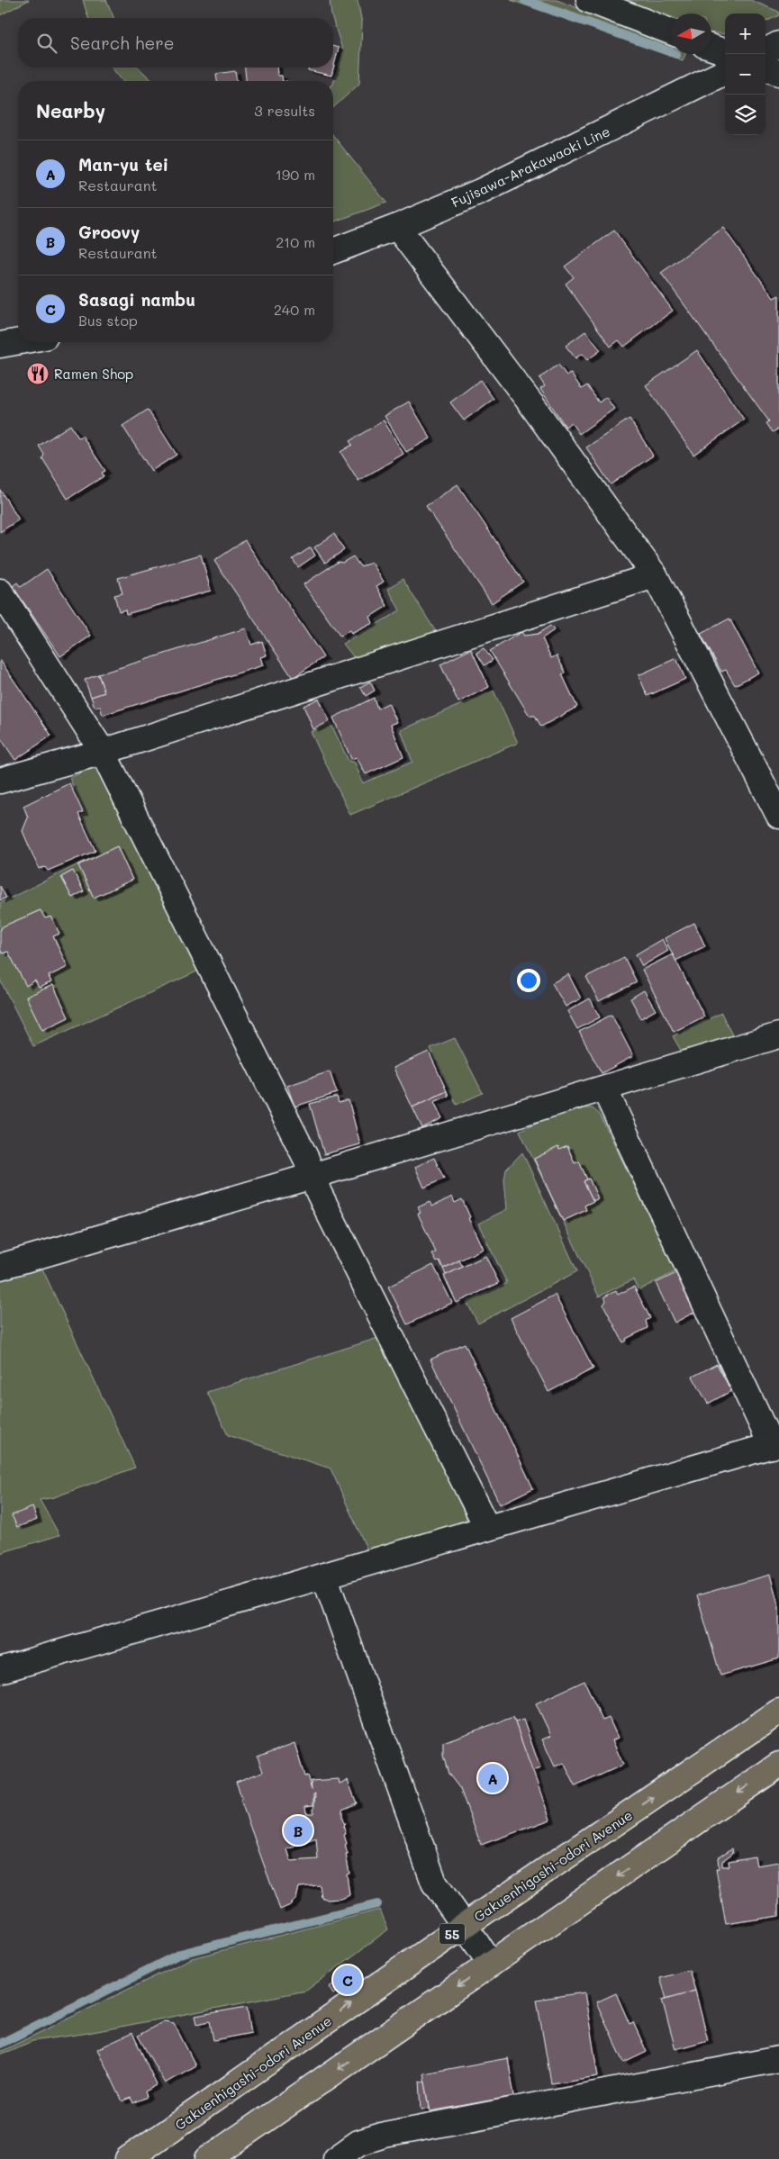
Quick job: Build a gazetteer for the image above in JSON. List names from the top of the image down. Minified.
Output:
{"streets":{"main road":["Gakuenhigashi-odori Avenue","55"],"street":["Fujisawa-Arakawaoki Line"]},"places":{"restaurant":["Ramen Shop"]},"north":"left","page":{"map_buttons":["+","−"],"search":"Search here","heading":["Nearby","3 results"],"list":[{"mark":"A","name":"Man-yu tei","note":"Restaurant","value":"190 m"},{"mark":"B","name":"Groovy","note":"Restaurant","value":"210 m"},{"mark":"C","name":"Sasagi nambu","note":"Bus stop","value":"240 m"}],"pins":["A","B","C"]}}
